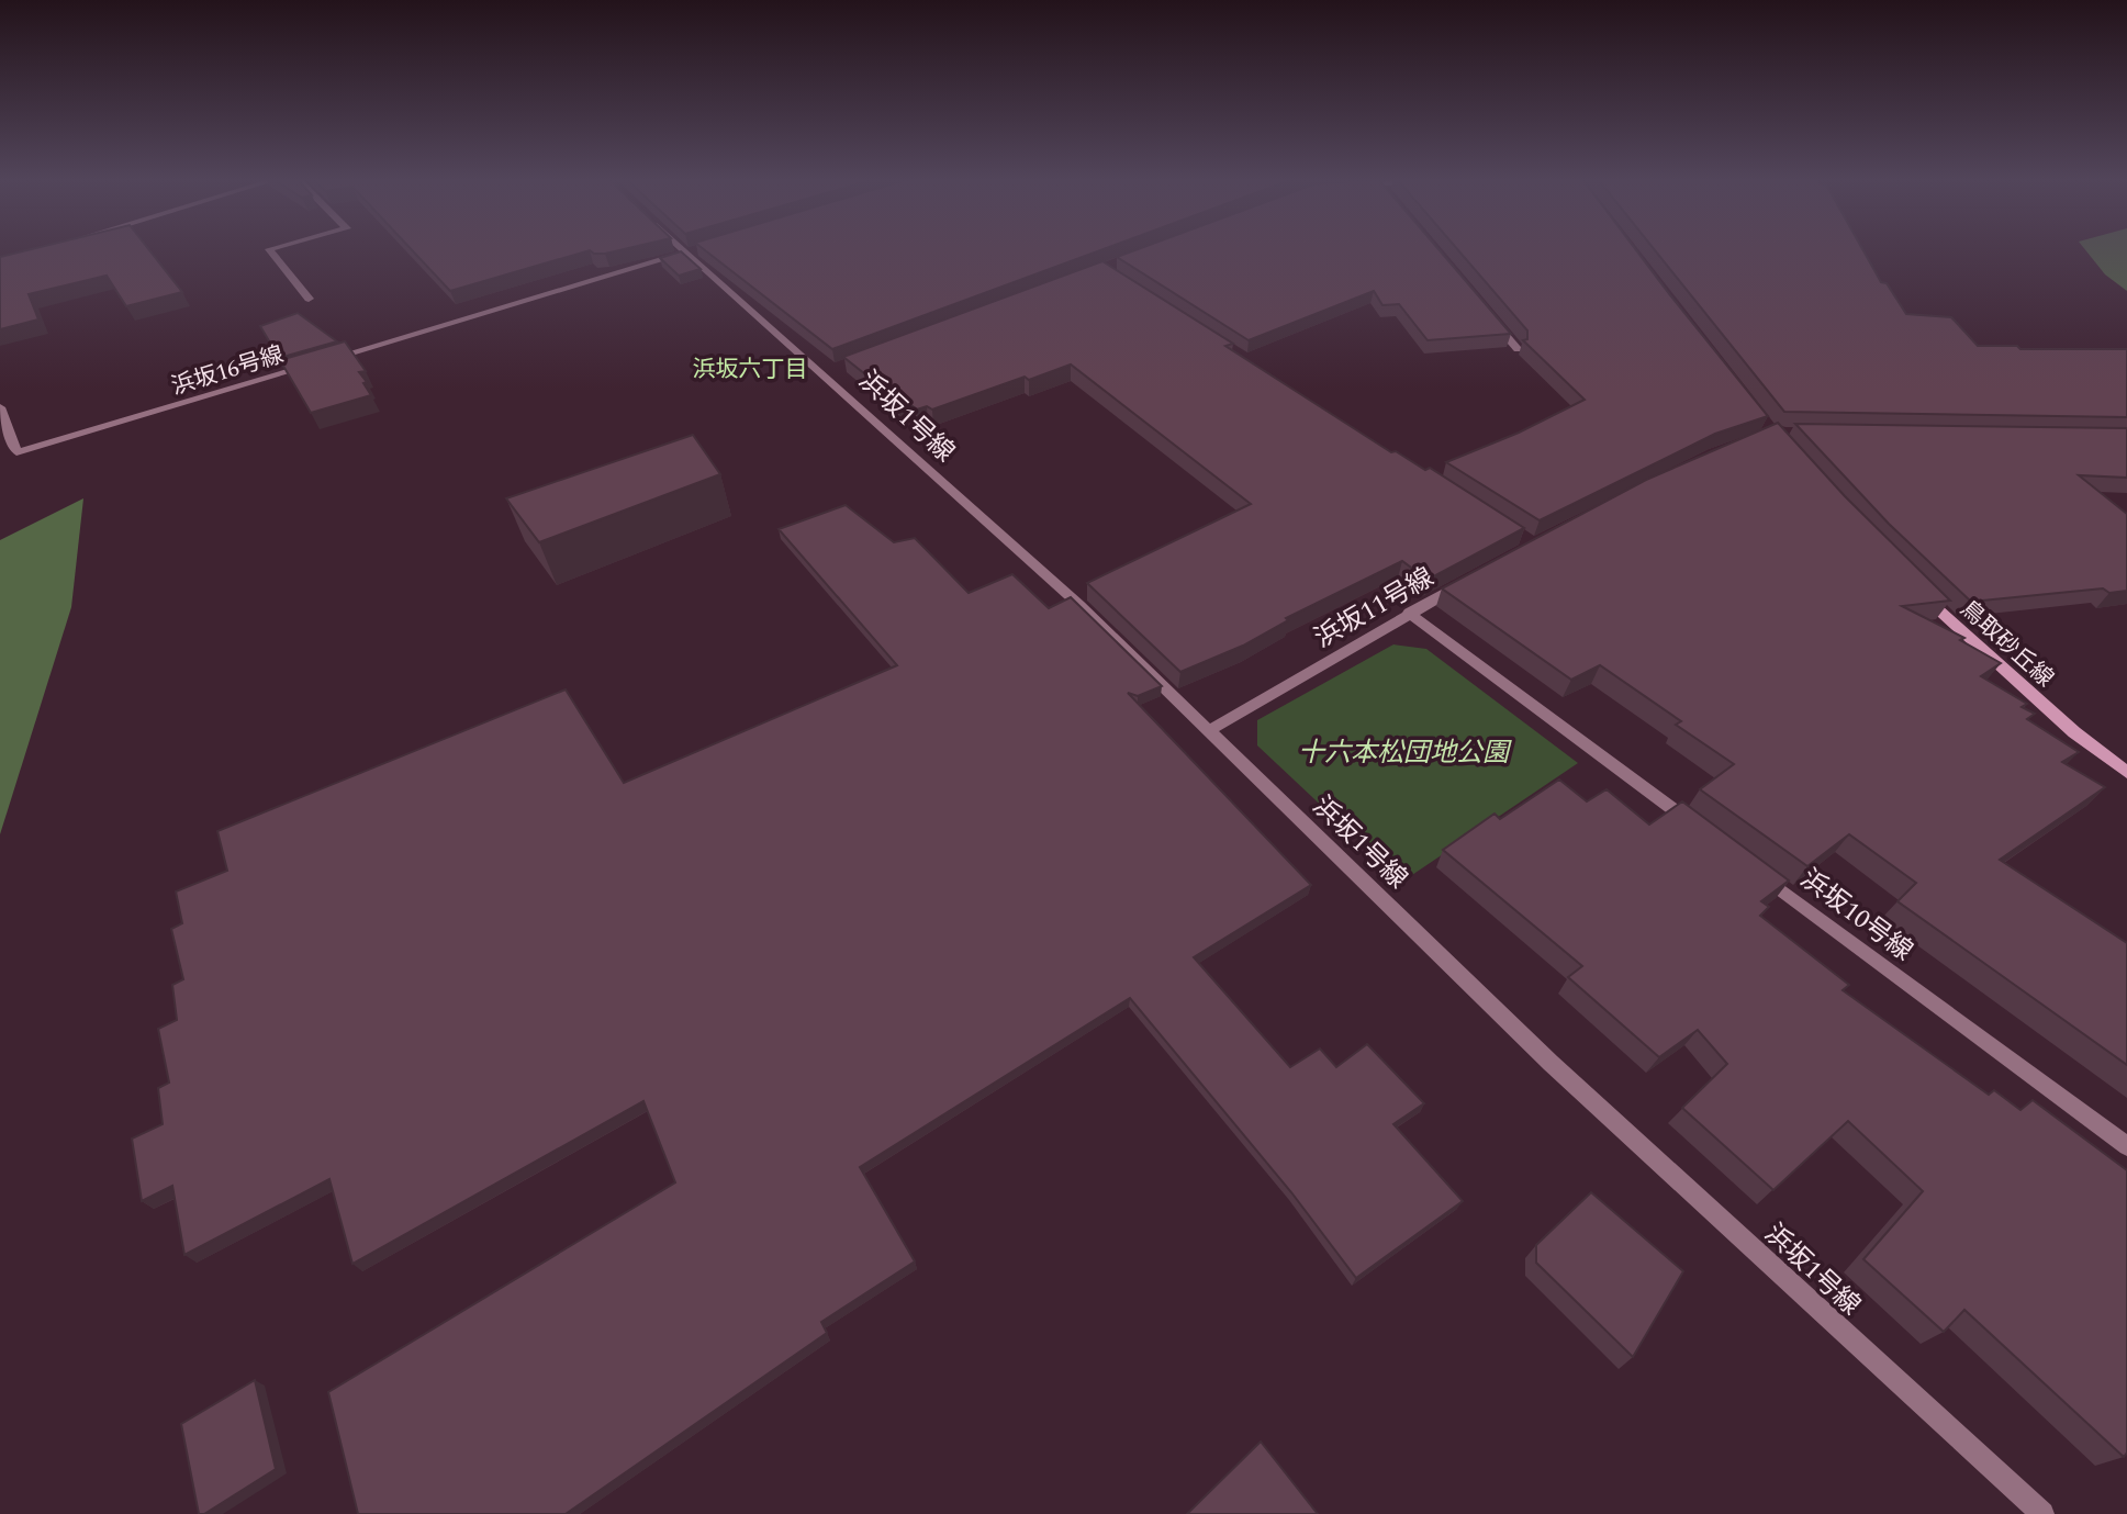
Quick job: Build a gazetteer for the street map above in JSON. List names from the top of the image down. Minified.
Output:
{"streets":{"main road":["鳥取砂丘線"],"street":["浜坂16号線","浜坂1号線","浜坂11号線","浜坂10号線"]},"crossings":[["浜坂16号線","浜坂1号線"],["浜坂1号線","浜坂11号線"]],"districts":["浜坂六丁目"],"parks":["十六本松団地公園"]}
